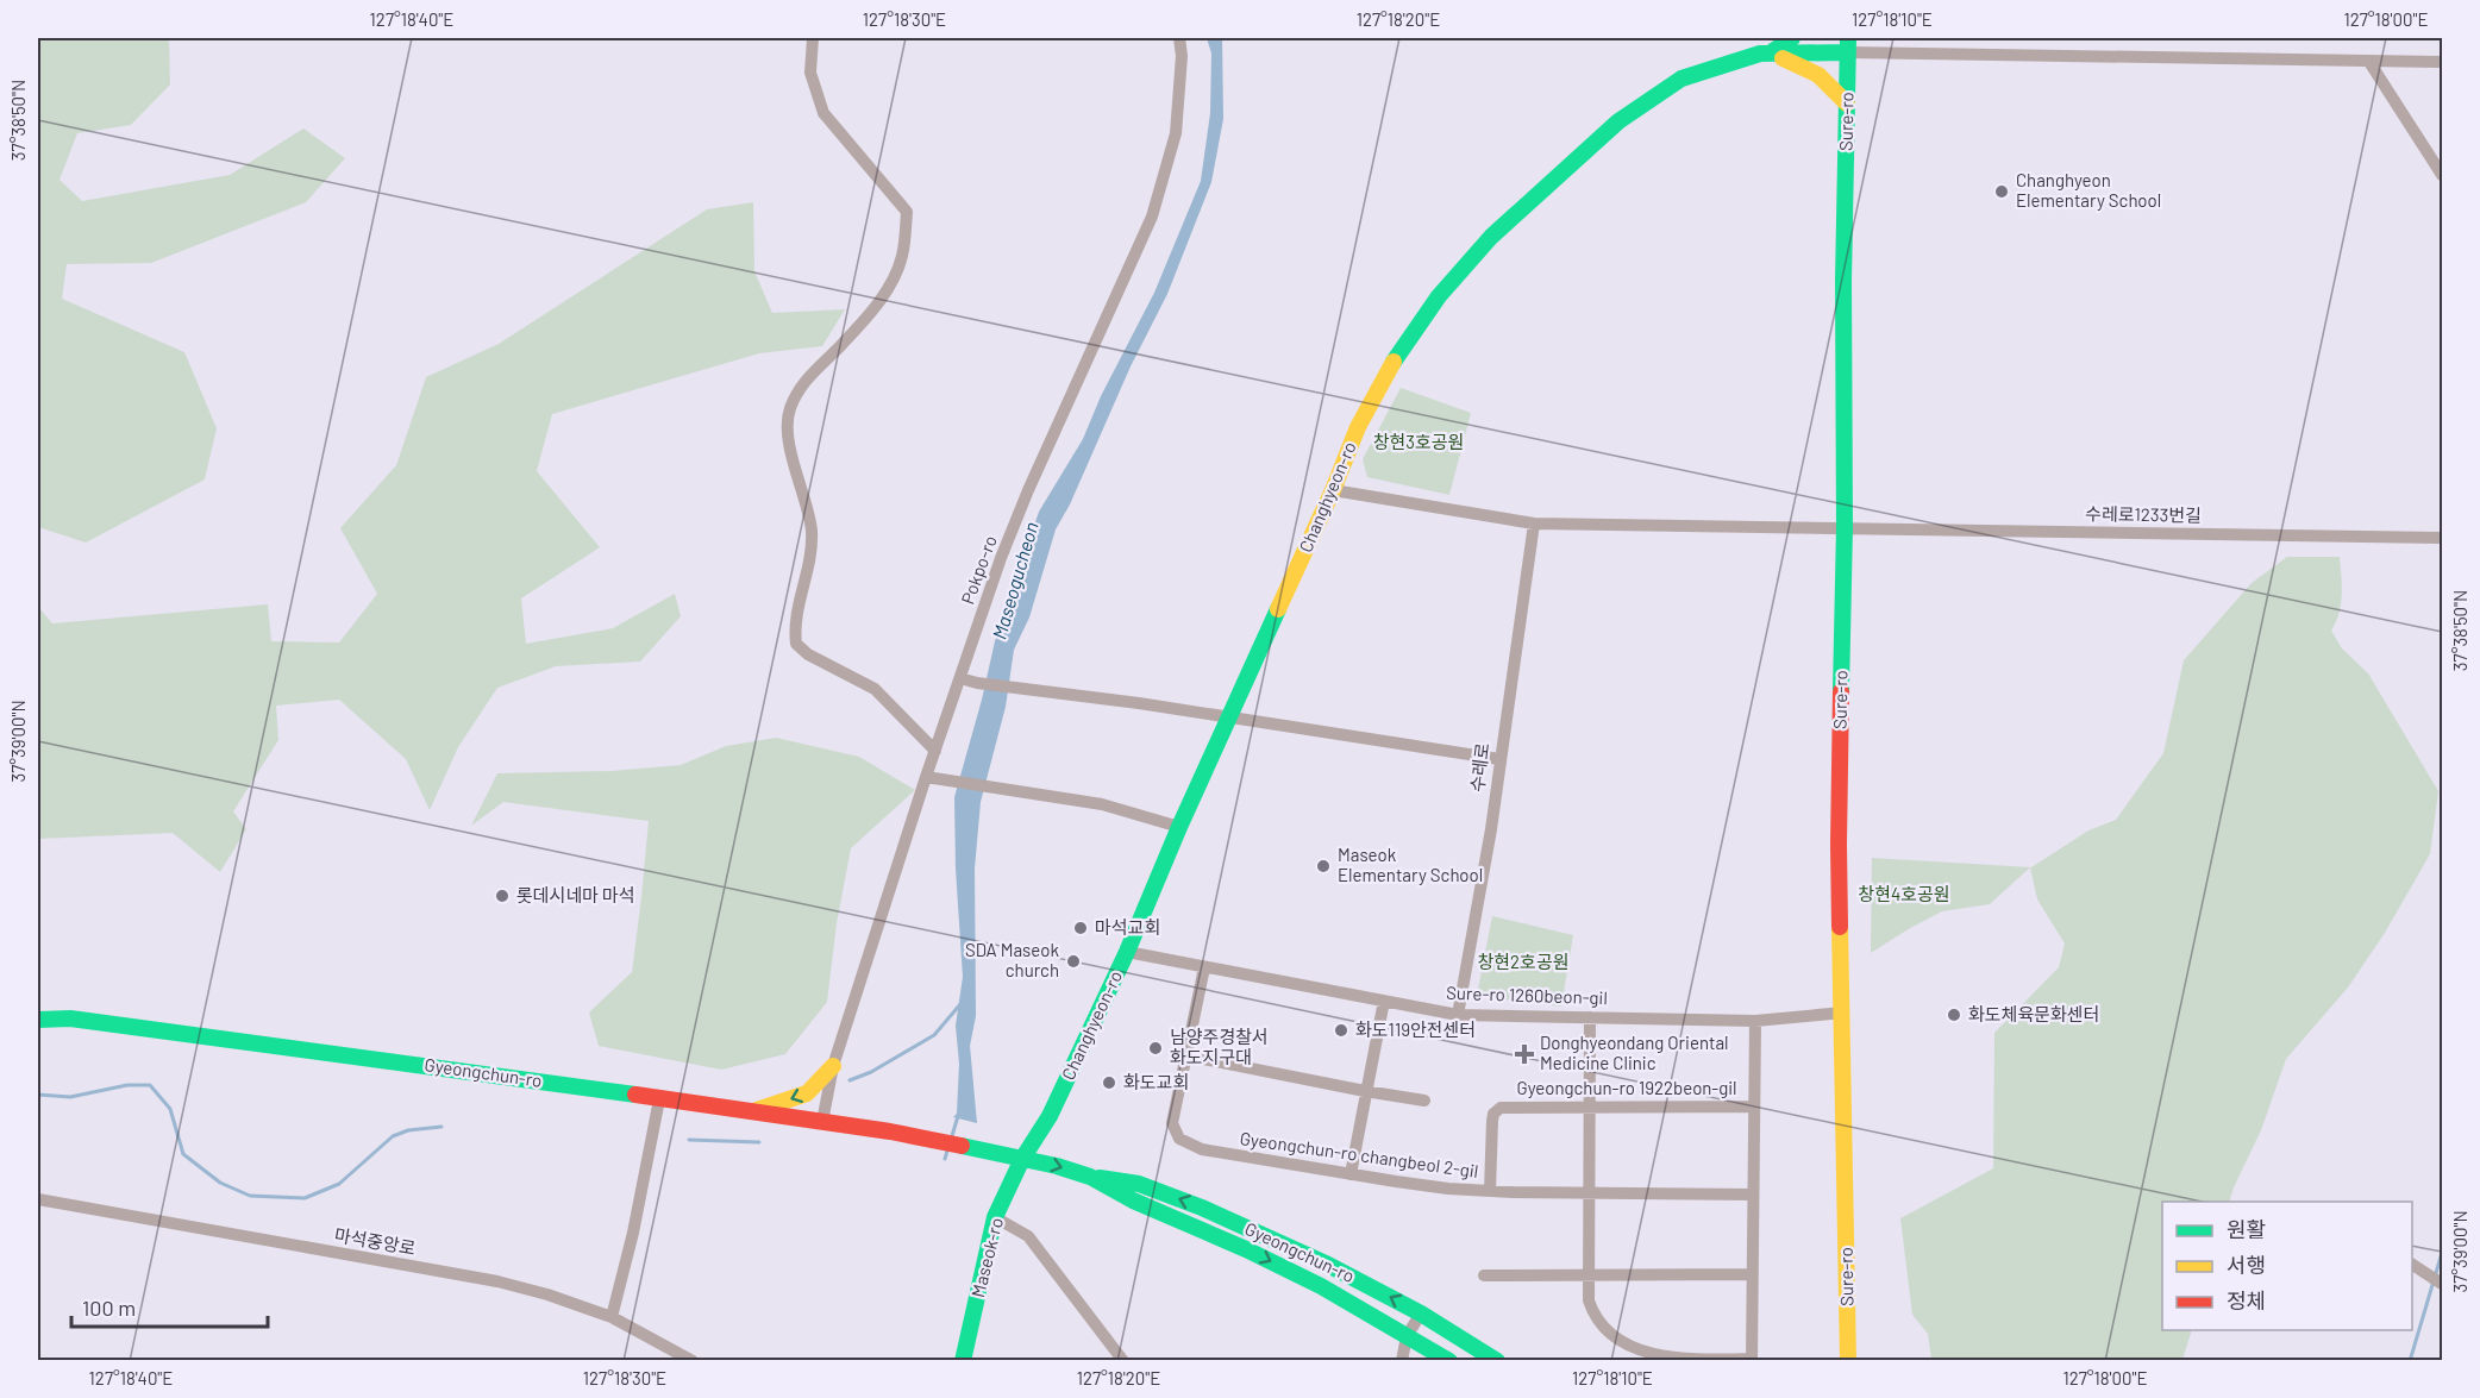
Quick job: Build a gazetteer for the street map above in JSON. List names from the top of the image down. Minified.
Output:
{"streets":{"street":["Sure-ro","Changhyeon-ro","수레로1233번길","Pokpo-ro","수레로","Sure-ro 1260beon-gil","Gyeongchun-ro","Gyeongchun-ro 1922beon-gil","Gyeongchun-ro changbeol 2-gil","마석중앙로","Maseok-ro"]},"crossings":[["Sure-ro","Changhyeon-ro"],["Sure-ro","수레로1233번길"],["Sure-ro","Sure-ro 1260beon-gil"],["Changhyeon-ro","Sure-ro 1260beon-gil"],["Changhyeon-ro","Gyeongchun-ro"],["Changhyeon-ro","Maseok-ro"],["Pokpo-ro","Gyeongchun-ro"],["수레로","Sure-ro 1260beon-gil"],["Sure-ro 1260beon-gil","Gyeongchun-ro 1922beon-gil"],["Sure-ro 1260beon-gil","Gyeongchun-ro changbeol 2-gil"],["Gyeongchun-ro","Maseok-ro"],["Gyeongchun-ro 1922beon-gil","Gyeongchun-ro changbeol 2-gil"]],"water":["Maseogucheon"],"parks":["창현3호공원","창현4호공원","창현2호공원"],"places":{"other":["Changhyeon Elementary School","Maseok Elementary School","롯데시네마 마석","마석교회","SDA Maseok church","화도체육문화센터","화도119안전센터","남양주경찰서 화도지구대","화도교회"],"health":["Donghyeondang Oriental Medicine Clinic"]},"legend":["원활","서행","정체"],"scale_bar":"100 m","coordinates":["127°18'40\"E","127°18'30\"E","127°18'20\"E","127°18'10\"E","127°18'00\"E","37°38'50\"N","37°39'00\"N"]}
